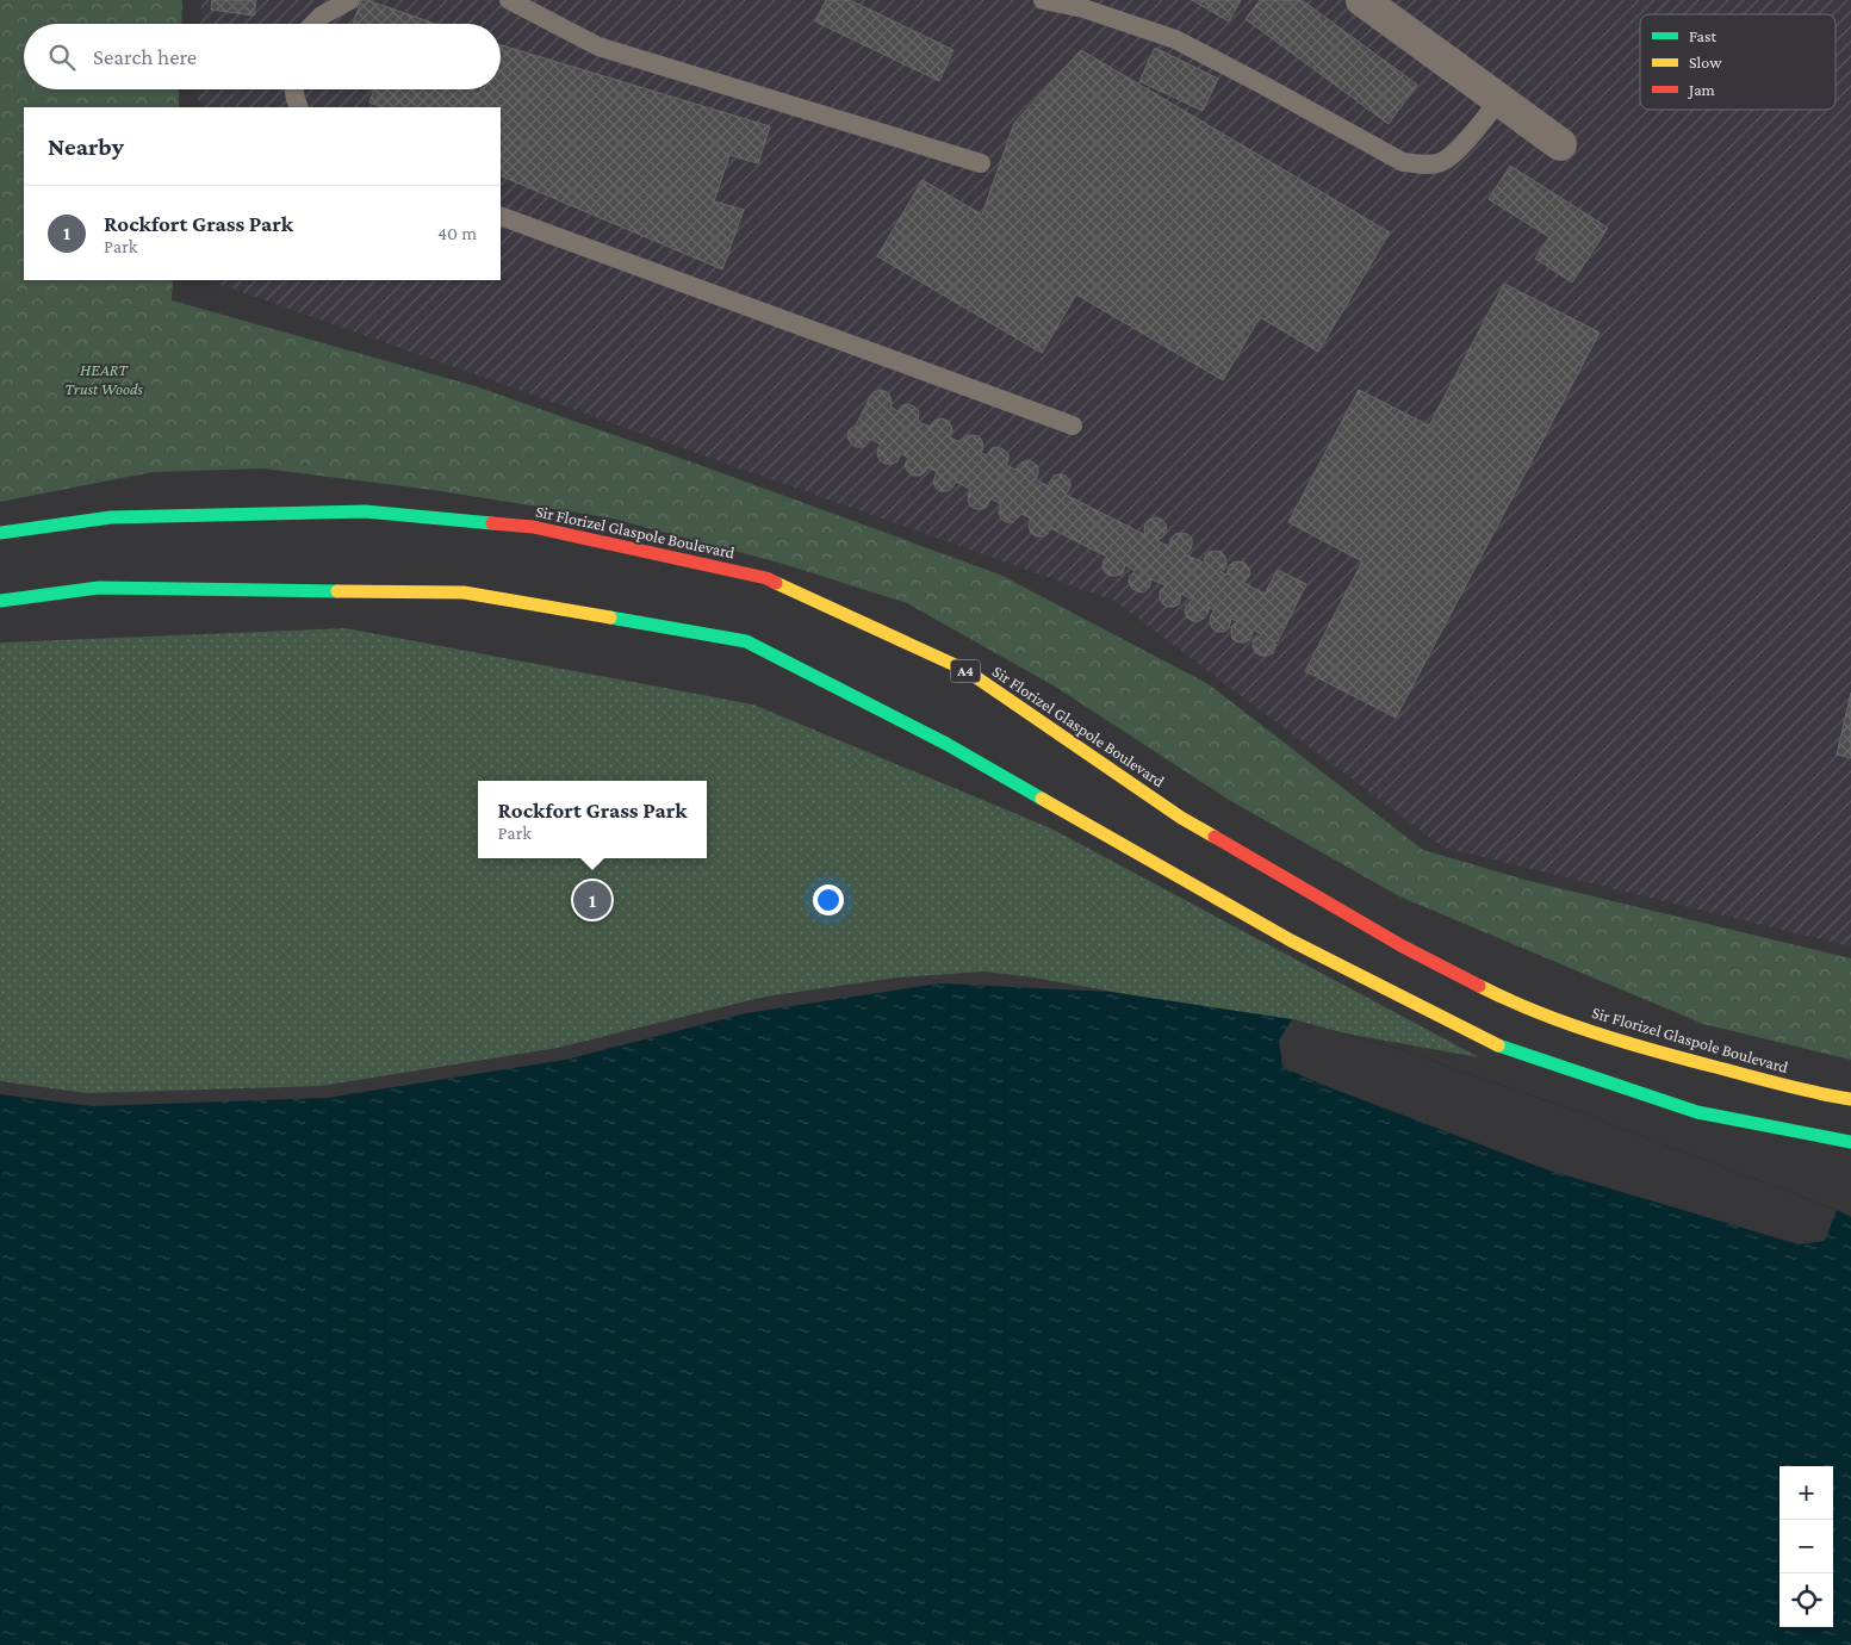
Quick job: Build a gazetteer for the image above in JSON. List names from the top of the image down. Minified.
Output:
{"streets":{"highway":["Sir Florizel Glaspole Boulevard","A4"]},"parks":["HEART Trust Woods"],"legend":["Fast","Slow","Jam"],"page":{"search":"Search here","heading":"Nearby","list":[{"mark":"1","name":"Rockfort Grass Park","note":"Park","value":"40 m"}],"popup":["Rockfort Grass Park","Park"],"pins":"1","map_buttons":["+","−"]}}
